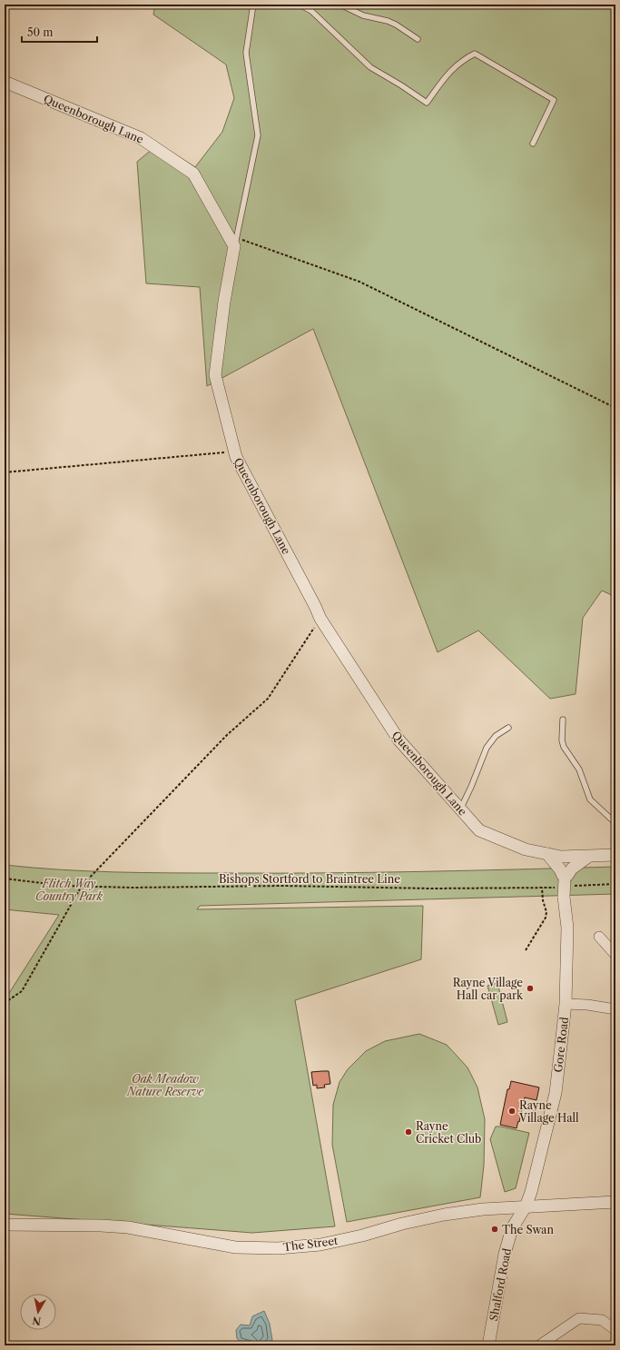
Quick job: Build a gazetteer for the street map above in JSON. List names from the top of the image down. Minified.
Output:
{"streets":{"street":["Queenborough Lane","Gore Road","The Street","Shalford Road"],"path":["Bishops Stortford to Braintree Line"]},"crossings":[["Bishops Stortford to Braintree Line","Gore Road"],["Gore Road","The Street"],["Gore Road","Shalford Road"],["The Street","Shalford Road"]],"parks":["Flitch Way Country Park","Oak Meadow Nature Reserve"],"places":["Rayne Village Hall car park","Rayne Village Hall","Rayne Cricket Club","The Swan"],"scale_bar":"50 m","north":"bottom"}
